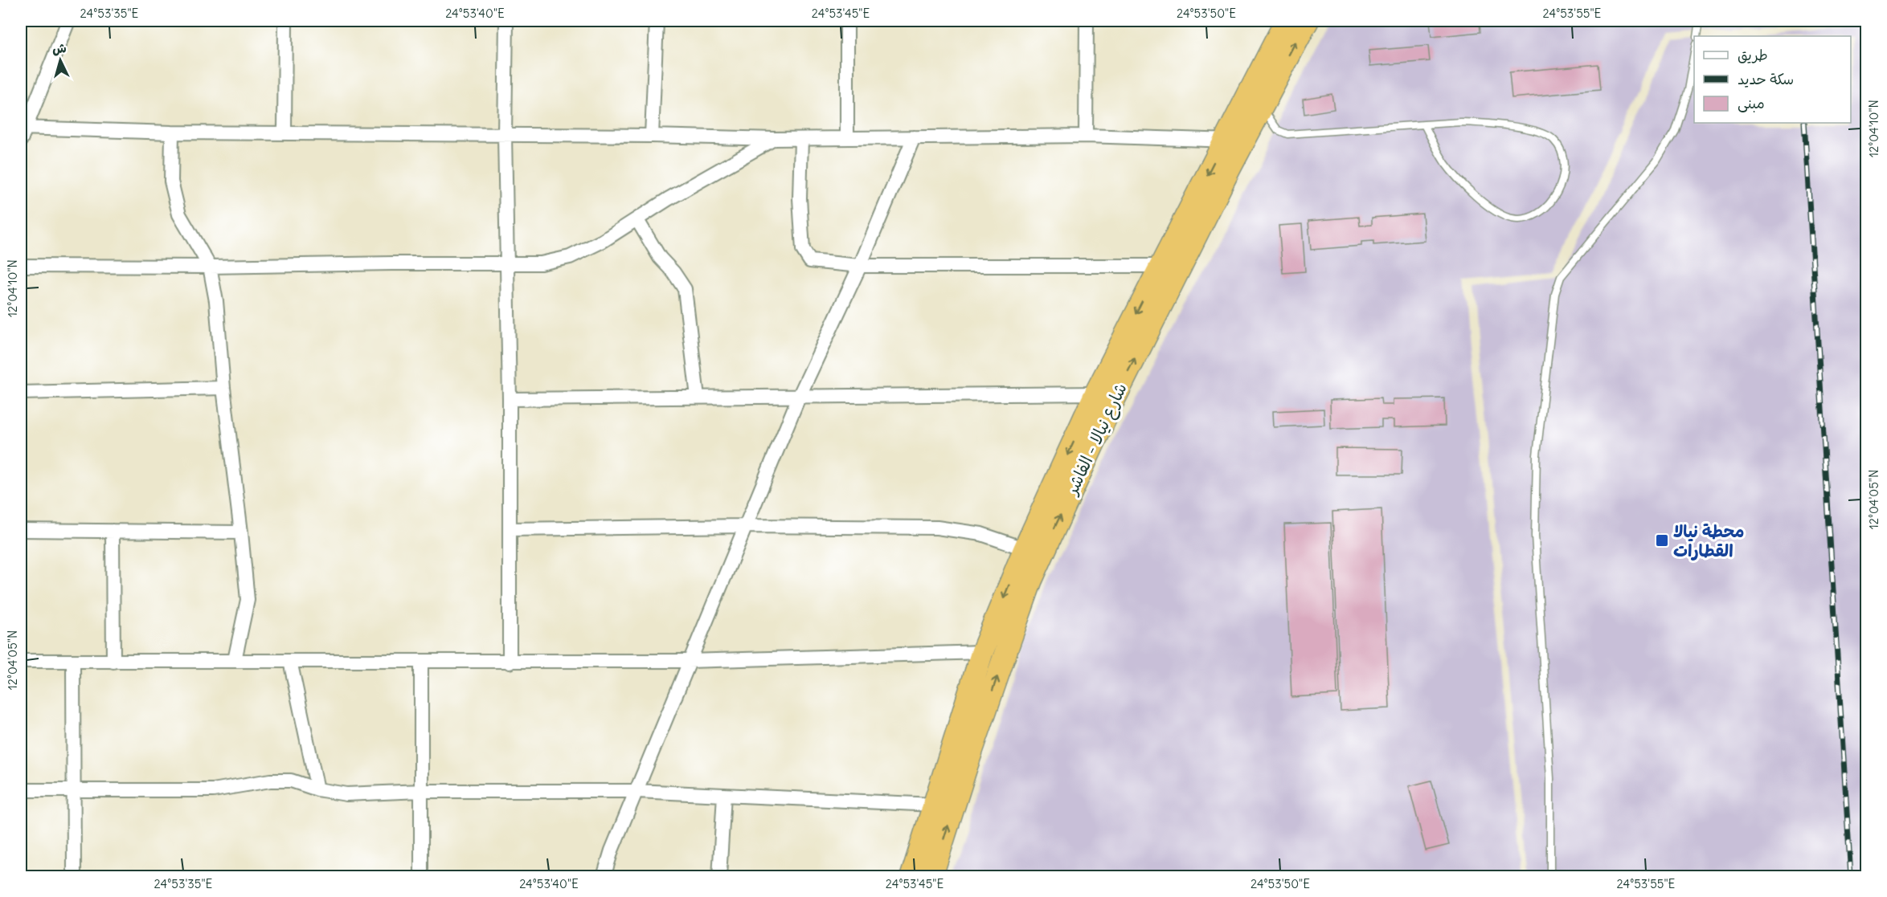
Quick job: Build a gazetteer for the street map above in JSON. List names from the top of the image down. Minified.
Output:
{"streets":{"highway":["شارع نيالا - الفاشر"]},"places":{"transit":["محطة نيالا القطارات"]},"legend":["طريق","سكة حديد","مبنى"],"north":"top","coordinates":["24°53'35\"E","24°53'40\"E","24°53'45\"E","24°53'50\"E","24°53'55\"E","12°04'10\"N","12°04'05\"N"]}
